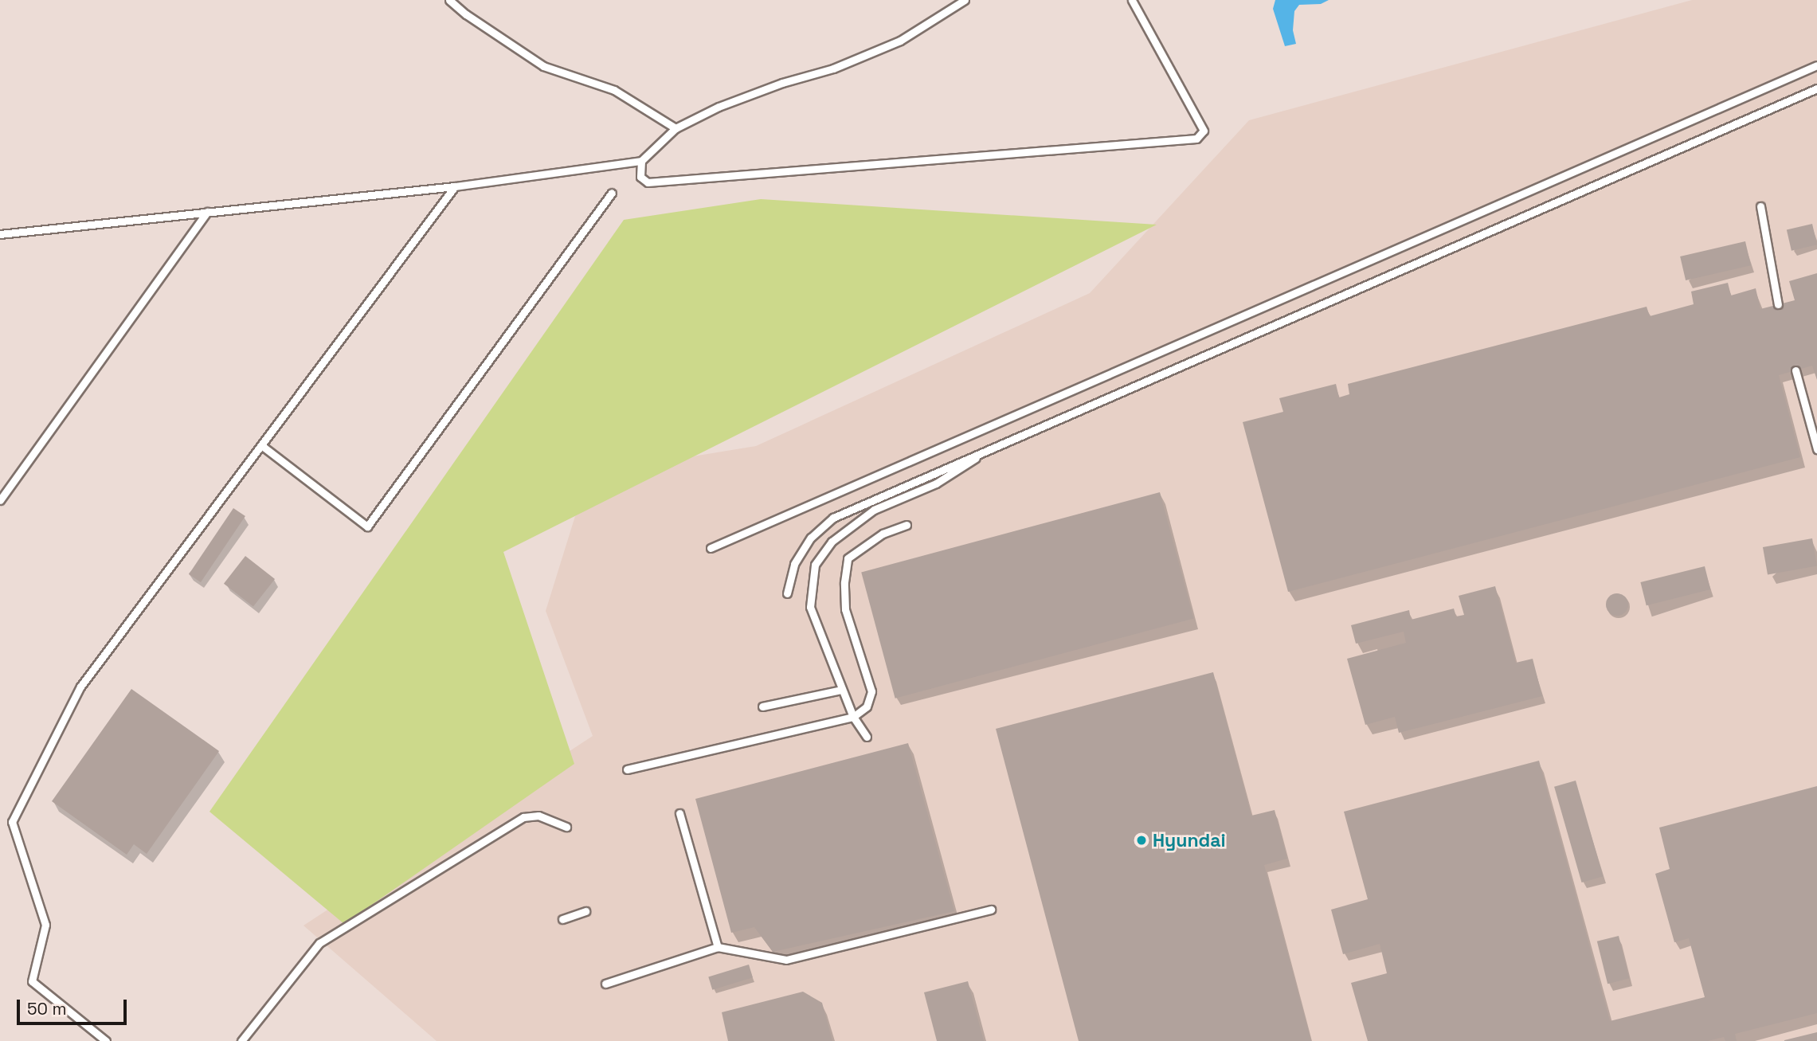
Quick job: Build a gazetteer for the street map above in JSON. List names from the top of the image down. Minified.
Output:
{"places":["Hyundai"],"scale_bar":"50 m"}
